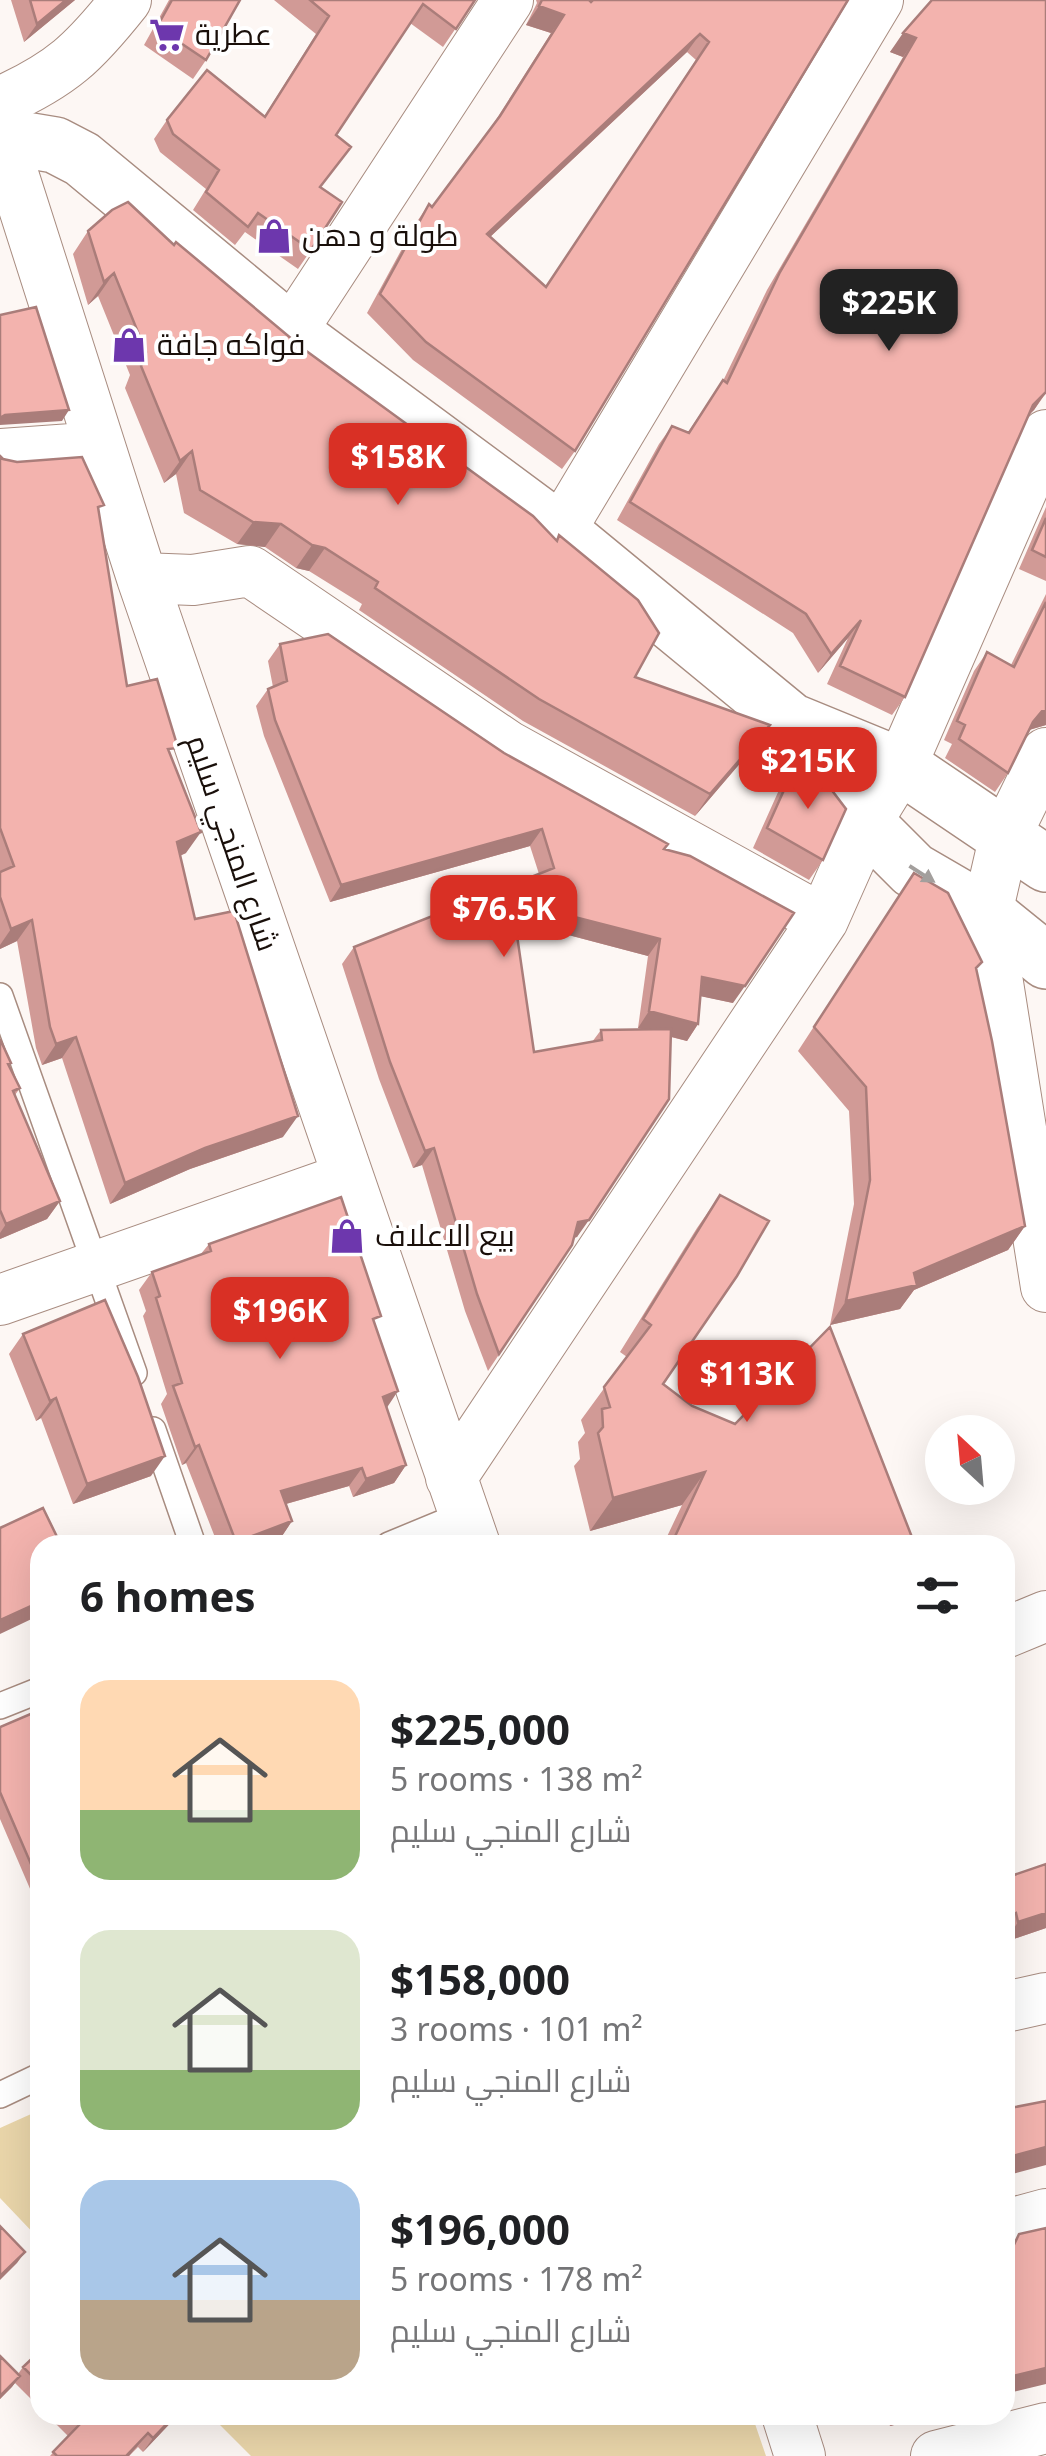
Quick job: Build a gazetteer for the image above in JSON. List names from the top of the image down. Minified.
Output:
{"streets":{"street":["شارع المنجي سليم"]},"places":{"supermarket":["عطرية"],"shop":["طولة و دهن","فواكه جافة","بيع الاعلاف"]},"north":"top left","page":{"price":["$225K","$158K","$215K","$76.5K","$196K","$113K"],"heading":"6 homes","list":[{"name":"$225,000","note":"5 rooms · 138 m² · شارع المنجي سليم"},{"name":"$158,000","note":"3 rooms · 101 m² · شارع المنجي سليم"},{"name":"$196,000","note":"5 rooms · 178 m² · شارع المنجي سليم"}]}}
